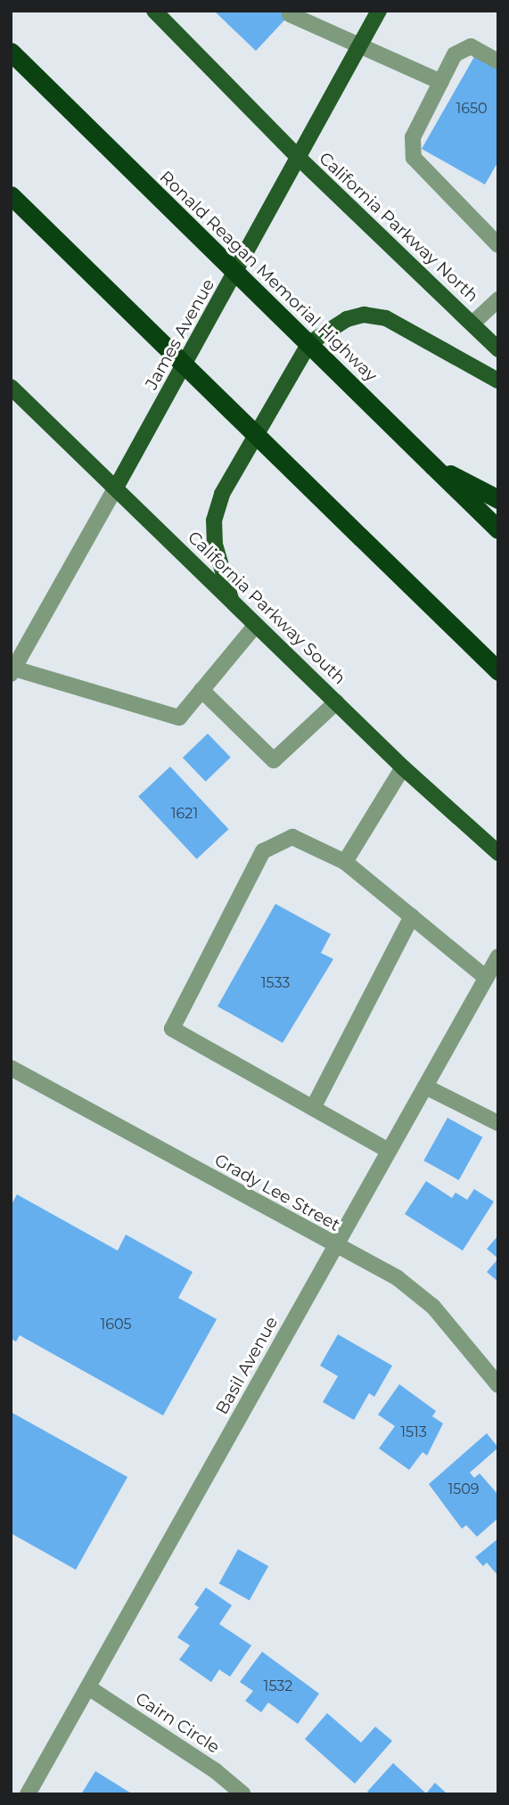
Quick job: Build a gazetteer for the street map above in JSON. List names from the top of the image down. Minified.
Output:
{"streets":{"highway":["Ronald Reagan Memorial Highway"],"main road":["California Parkway North","James Avenue","California Parkway South"],"street":["Grady Lee Street","Basil Avenue","Cairn Circle"]},"crossings":[["California Parkway North","James Avenue"],["James Avenue","California Parkway South"],["Grady Lee Street","Basil Avenue"],["Basil Avenue","Cairn Circle"]],"house_numbers":["1650","1621","1533","1605","1513","1509","1532"]}
